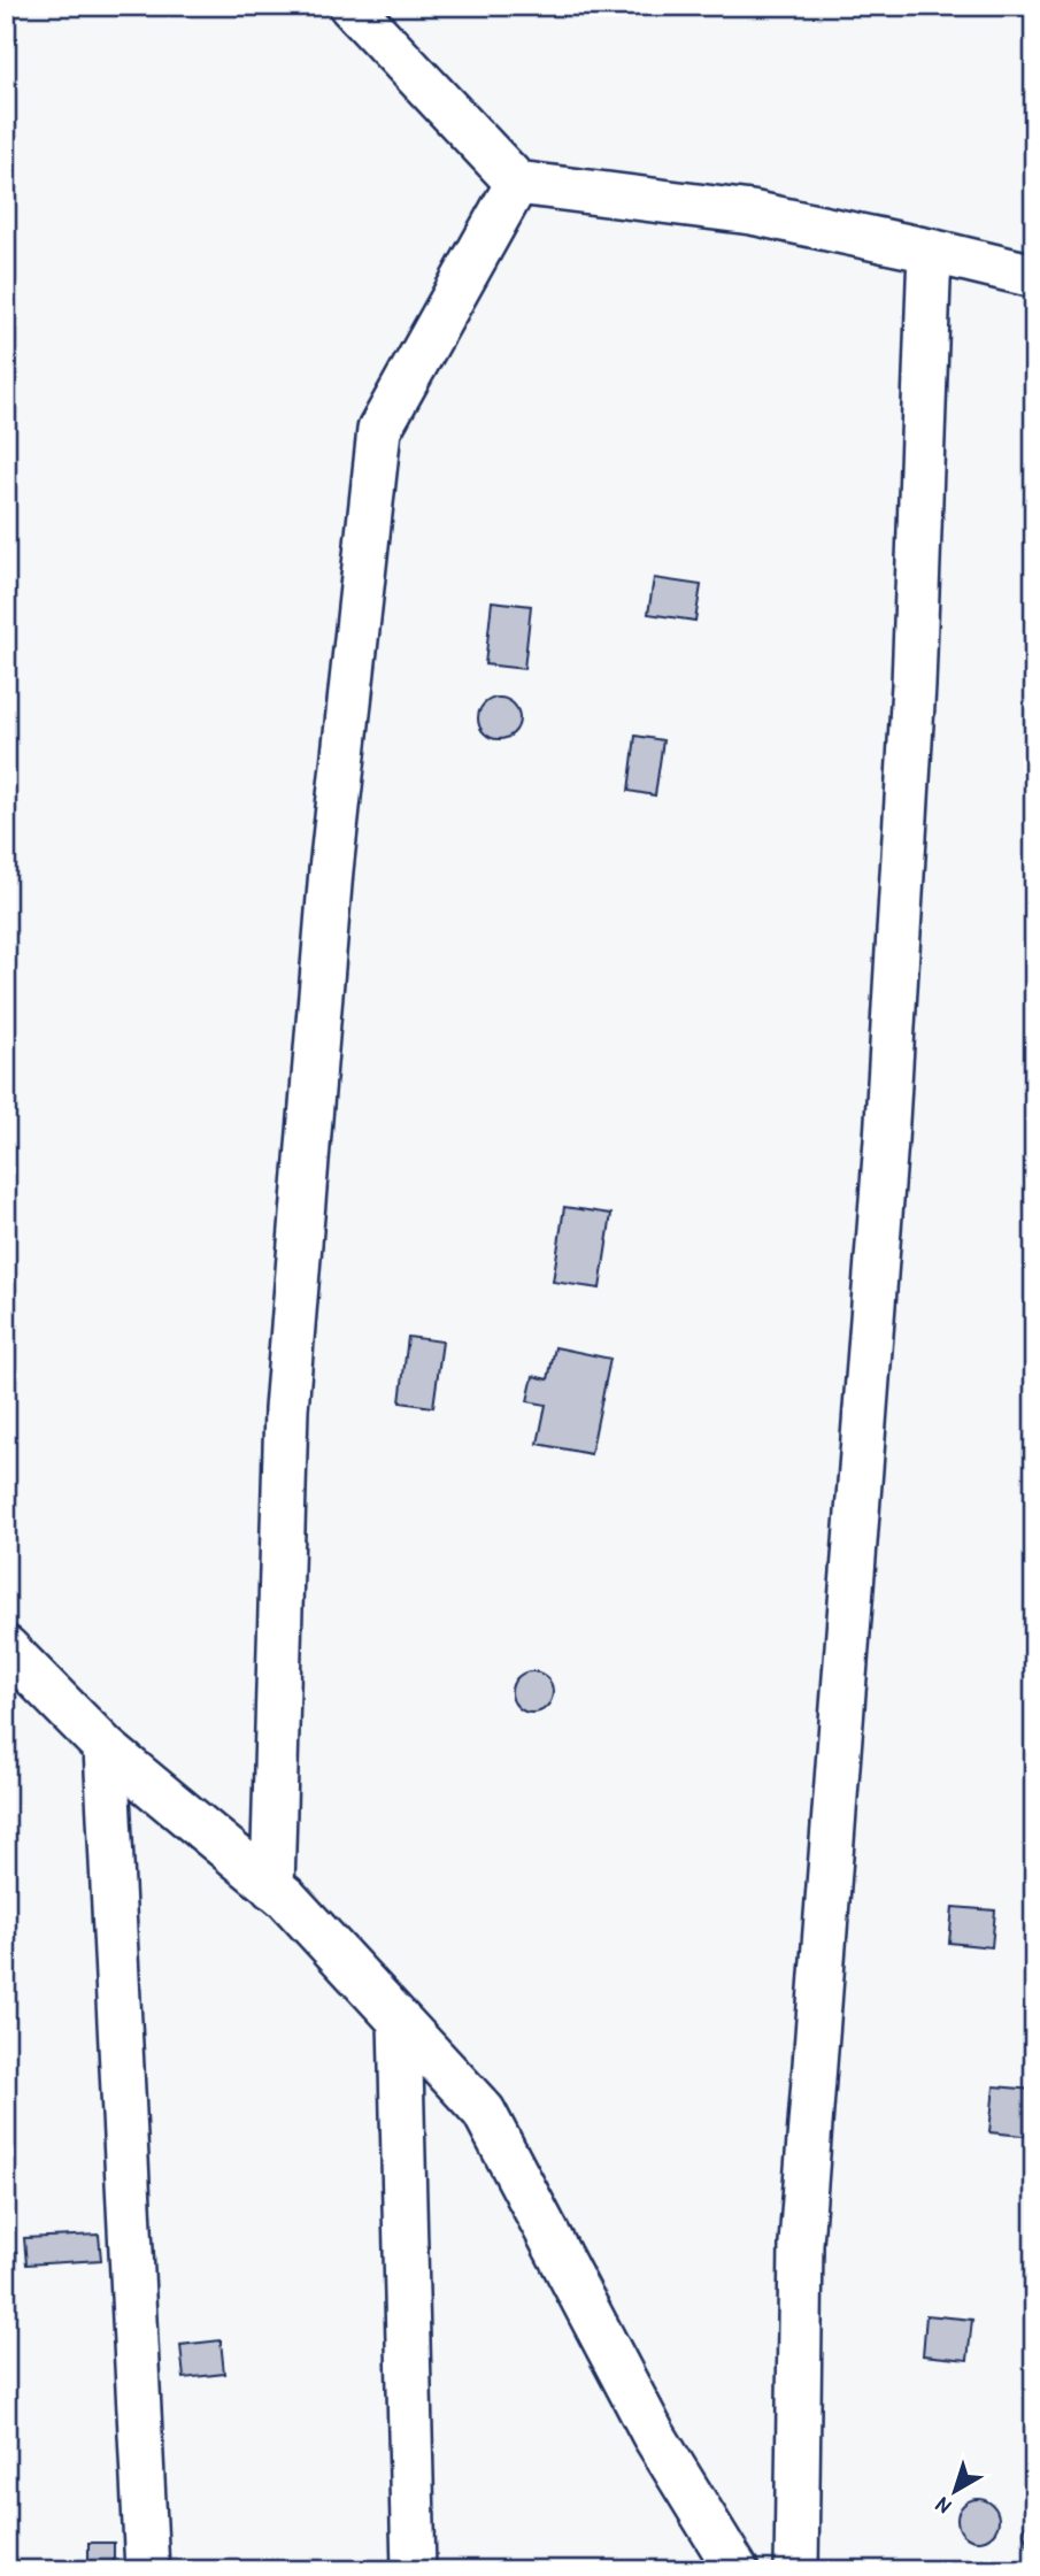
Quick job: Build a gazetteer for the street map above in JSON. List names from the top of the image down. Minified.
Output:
{"north":"bottom left"}
